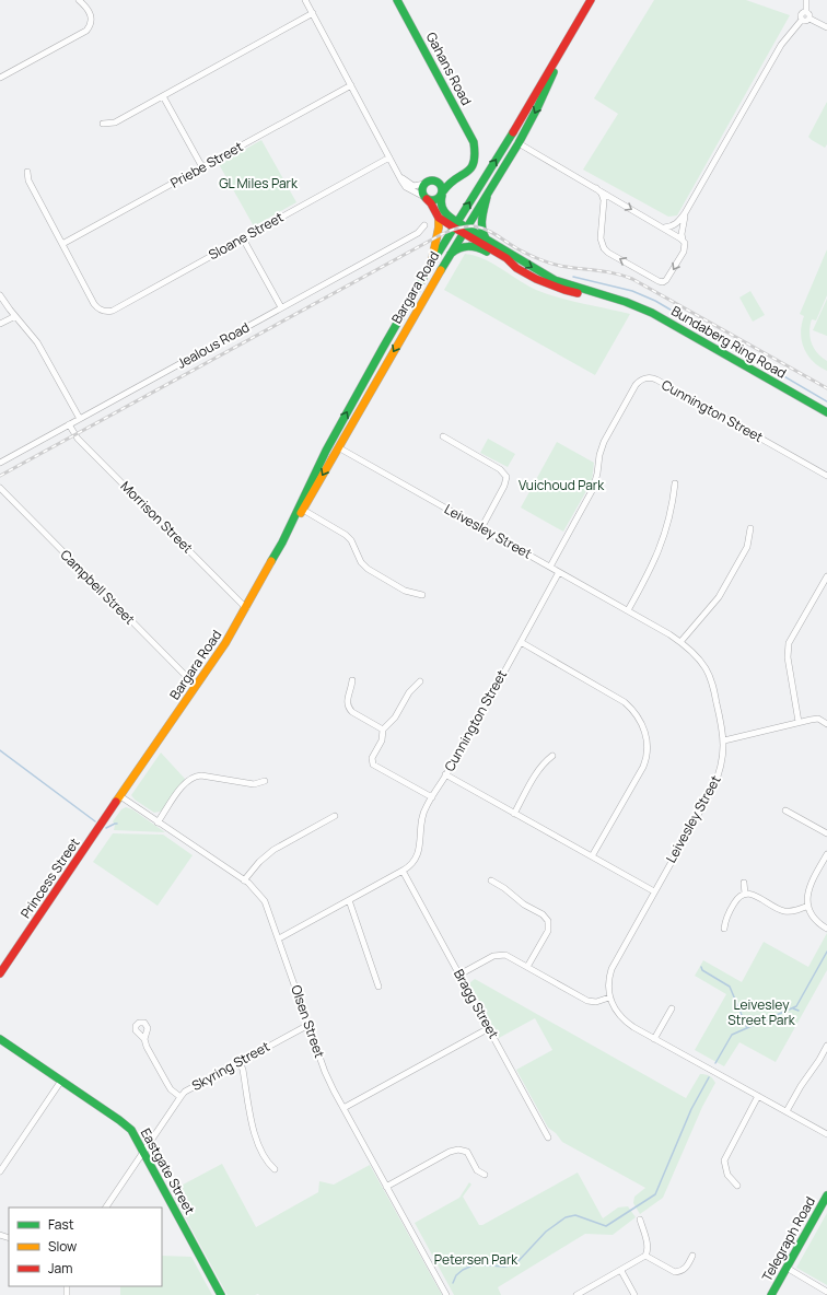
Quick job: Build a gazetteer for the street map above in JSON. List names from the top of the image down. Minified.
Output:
{"streets":{"main road":["Gahans Road","Bargara Road","Bundaberg Ring Road","Princess Street","Eastgate Street","Telegraph Road"],"street":["Priebe Street","Sloane Street","Jealous Road","Cunnington Street","Morrison Street","Leivesley Street","Campbell Street","Bragg Street","Olsen Street","Skyring Street"]},"crossings":[["Priebe Street","Sloane Street"],["Bargara Road","Bundaberg Ring Road"],["Bargara Road","Morrison Street"],["Bargara Road","Leivesley Street"],["Bargara Road","Campbell Street"],["Bargara Road","Princess Street"],["Bargara Road","Olsen Street"],["Jealous Road","Morrison Street"],["Cunnington Street","Leivesley Street"],["Cunnington Street","Bragg Street"],["Cunnington Street","Olsen Street"],["Princess Street","Olsen Street"],["Olsen Street","Skyring Street"],["Skyring Street","Eastgate Street"]],"parks":["GL Miles Park","Vuichoud Park","Leivesley Street Park","Petersen Park"],"legend":["Fast","Slow","Jam"]}
